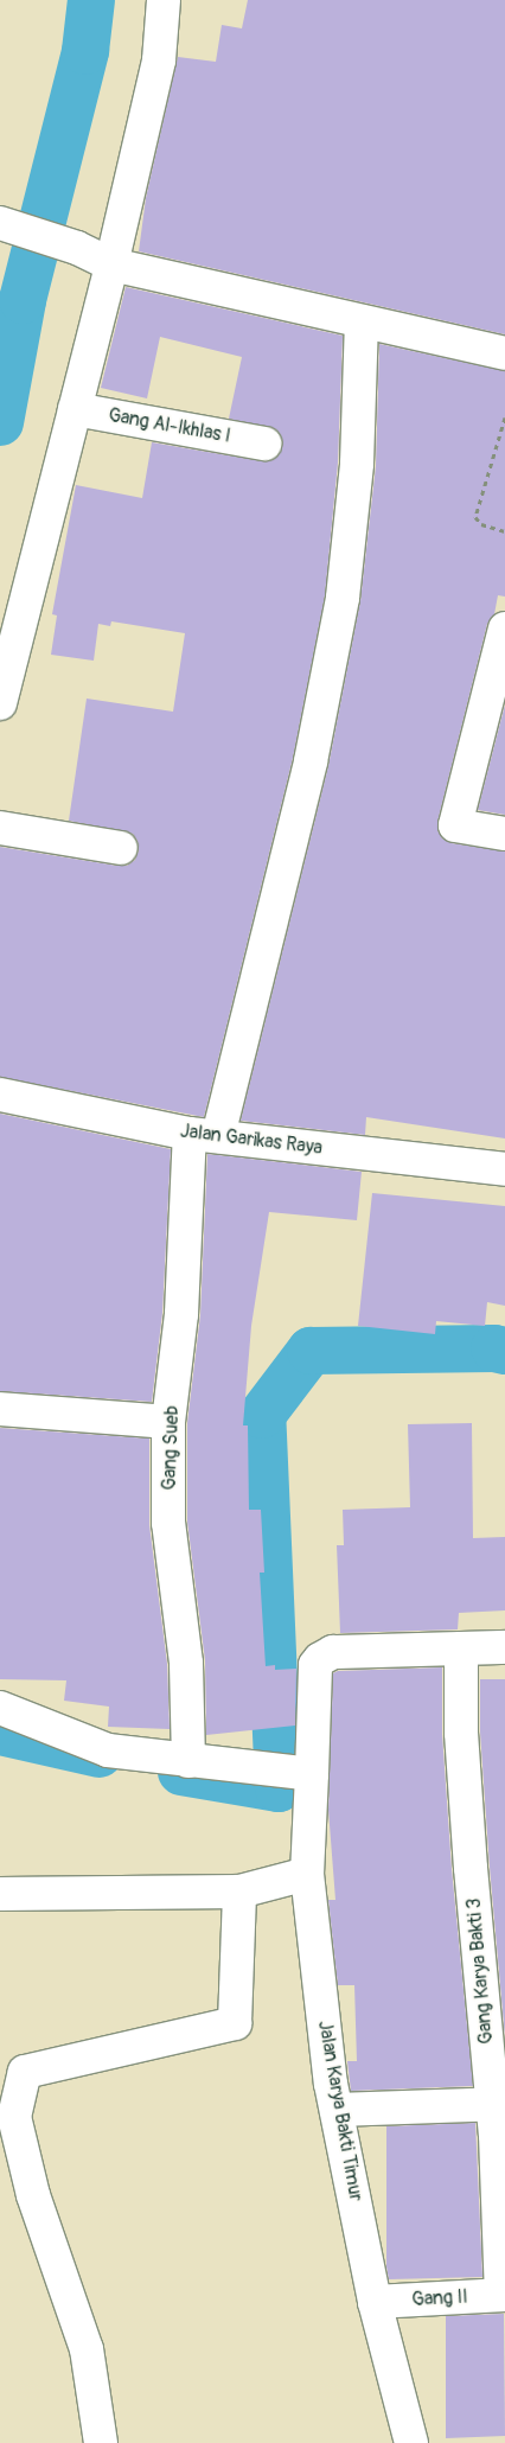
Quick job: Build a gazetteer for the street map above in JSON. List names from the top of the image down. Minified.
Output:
{"streets":{"street":["Gang Al-Ikhlas I","Jalan Garikas Raya","Gang Sueb","Gang Karya Bakti 3","Jalan Karya Bakti Timur","Gang II"]},"crossings":[["Jalan Garikas Raya","Gang Sueb"],["Gang Karya Bakti 3","Jalan Karya Bakti Timur"],["Gang Karya Bakti 3","Gang II"],["Jalan Karya Bakti Timur","Gang II"]]}
